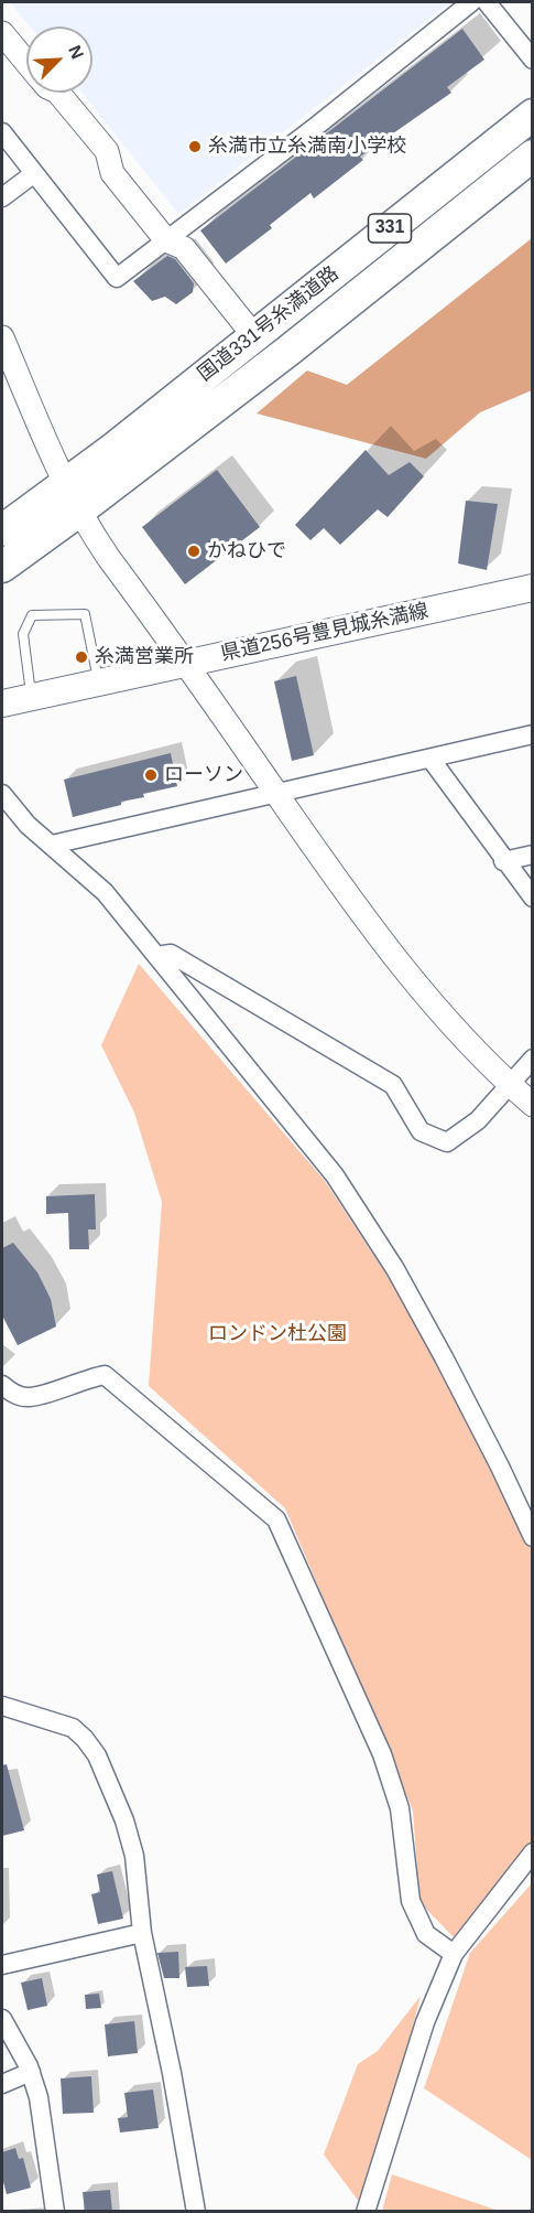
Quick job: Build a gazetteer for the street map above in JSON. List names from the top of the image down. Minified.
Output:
{"streets":{"highway":["331","国道331号糸満道路"],"main road":["県道256号豊見城糸満線"]},"parks":["ロンドン杜公園"],"places":["糸満市立糸満南小学校","かねひで","糸満営業所","ローソン"],"north":"top right"}
